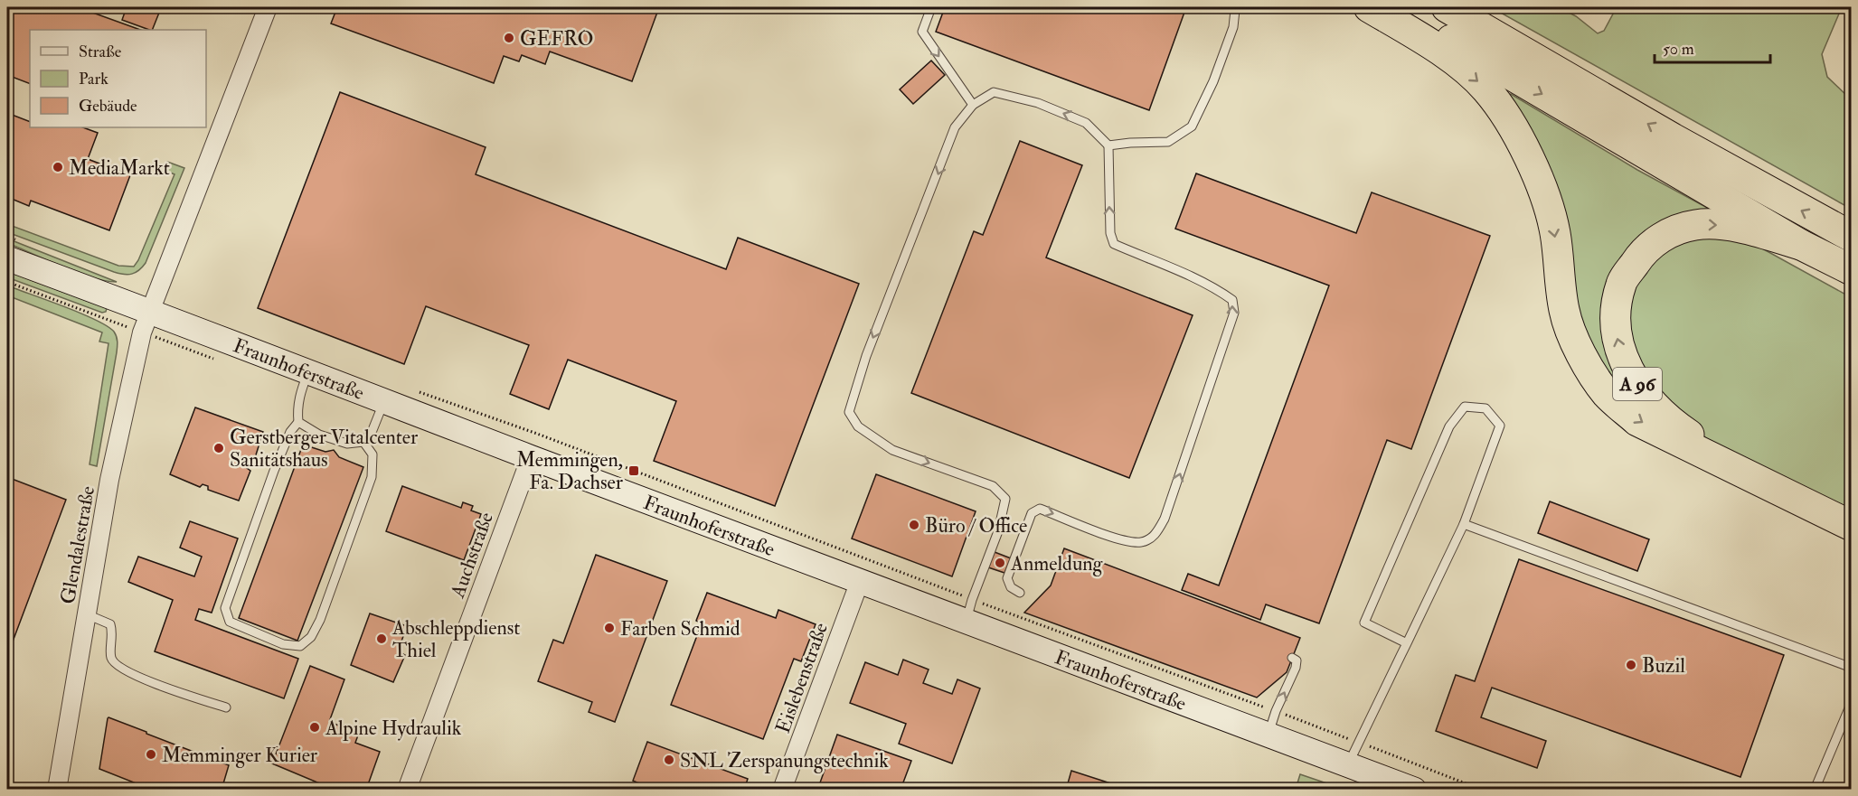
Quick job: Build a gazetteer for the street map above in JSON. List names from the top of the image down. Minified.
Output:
{"streets":{"highway":["A 96"],"street":["Fraunhoferstraße","Glendalestraße","Auchstraße","Eislebenstraße"]},"crossings":[["Fraunhoferstraße","Glendalestraße"],["Fraunhoferstraße","Auchstraße"],["Fraunhoferstraße","Eislebenstraße"]],"places":{"other":["GEFRO","MediaMarkt","Gerstberger Vitalcenter Sanitätshaus","Büro / Office","Anmeldung","Farben Schmid","Abschleppdienst Thiel","Buzil","Alpine Hydraulik","Memminger Kurier","SNL Zerspanungstechnik"],"transit":["Memmingen, Fa. Dachser"]},"legend":["Straße","Park","Gebäude"],"scale_bar":"50 m"}
